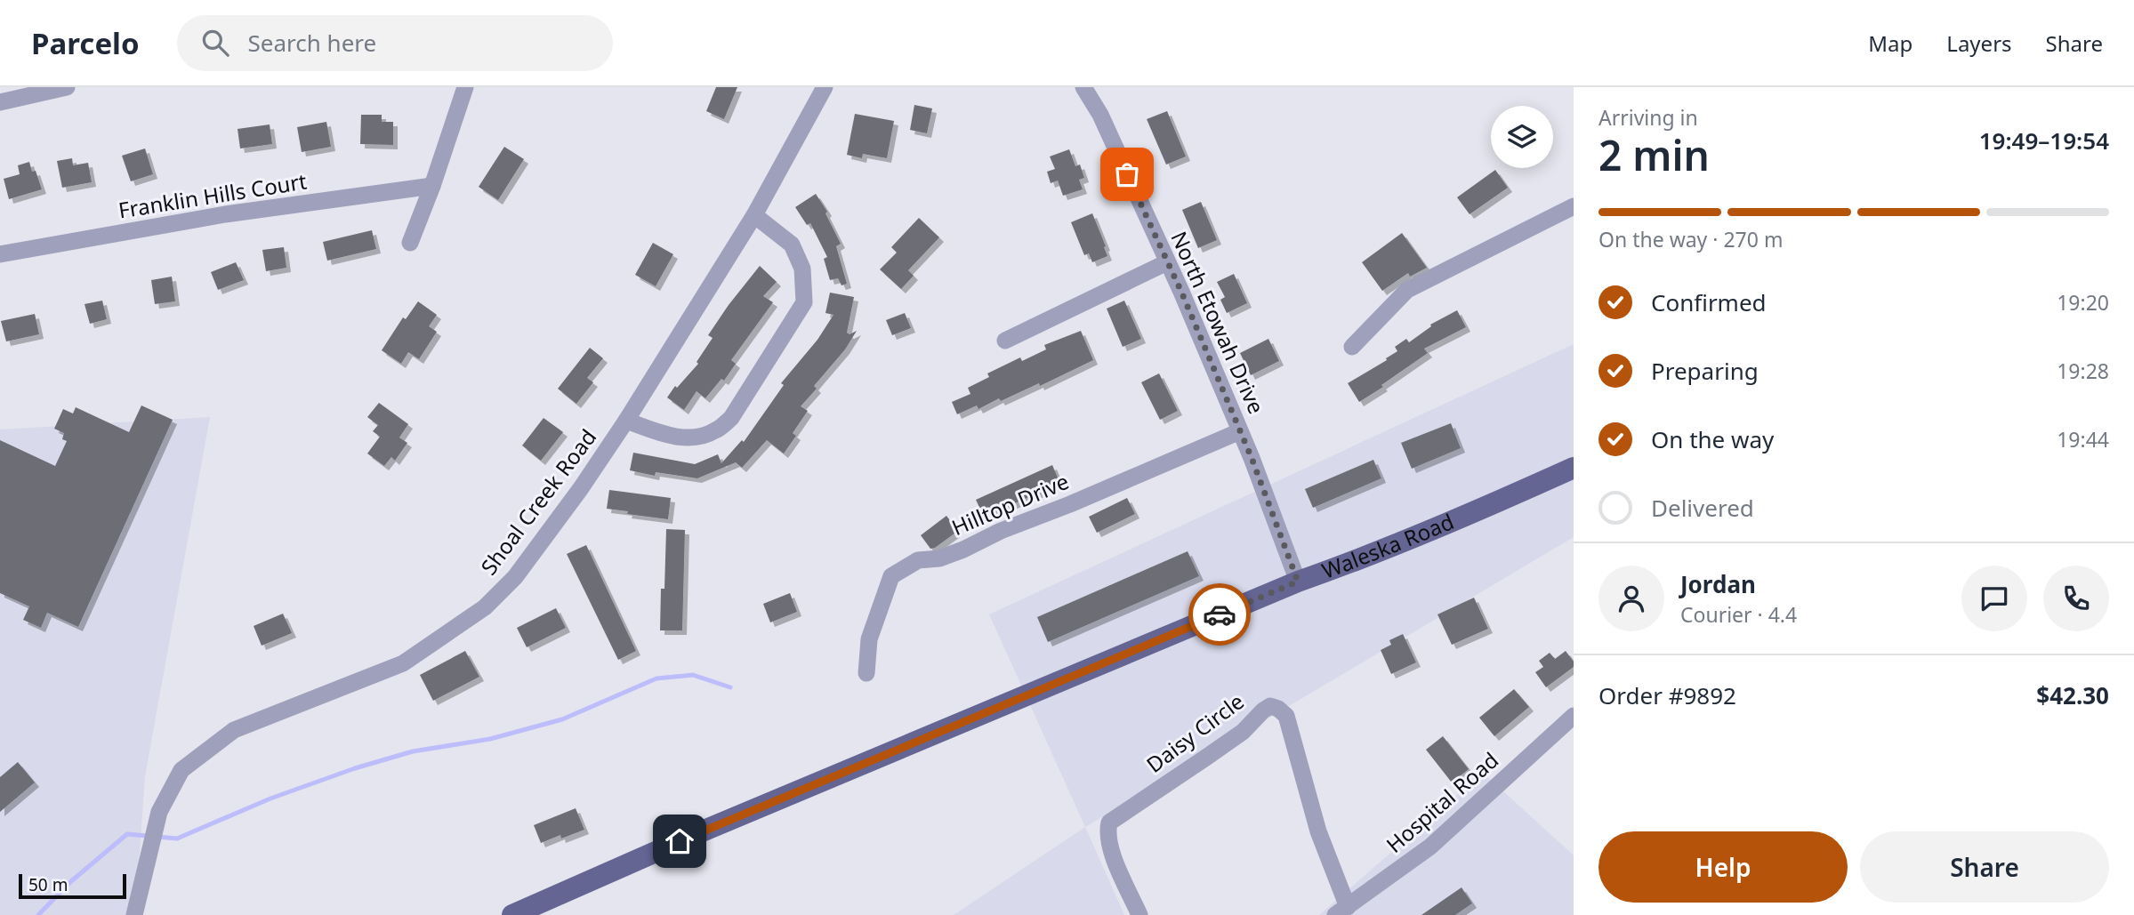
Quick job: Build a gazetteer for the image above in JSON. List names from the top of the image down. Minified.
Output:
{"streets":{"main road":["Waleska Road"],"street":["Franklin Hills Court","North Etowah Drive","Shoal Creek Road","Hilltop Drive","Daisy Circle","Hospital Road"]},"crossings":[["North Etowah Drive","Hilltop Drive"],["North Etowah Drive","Waleska Road"],["Daisy Circle","Hospital Road"]],"scale_bar":"50 m","page":{"header":"Parcelo","search":"Search here","nav":["Map","Layers","Share"],"heading":["2 min","Arriving in","19:49–19:54"],"panel":["Jordan","Courier · 4.4","Order #9892","$42.30"],"bar":"On the way · 270 m","list":[["Confirmed","19:20"],["Preparing","19:28"],["On the way","19:44"],"Delivered"],"buttons":["Help","Share"],"scale":"50 m"}}
